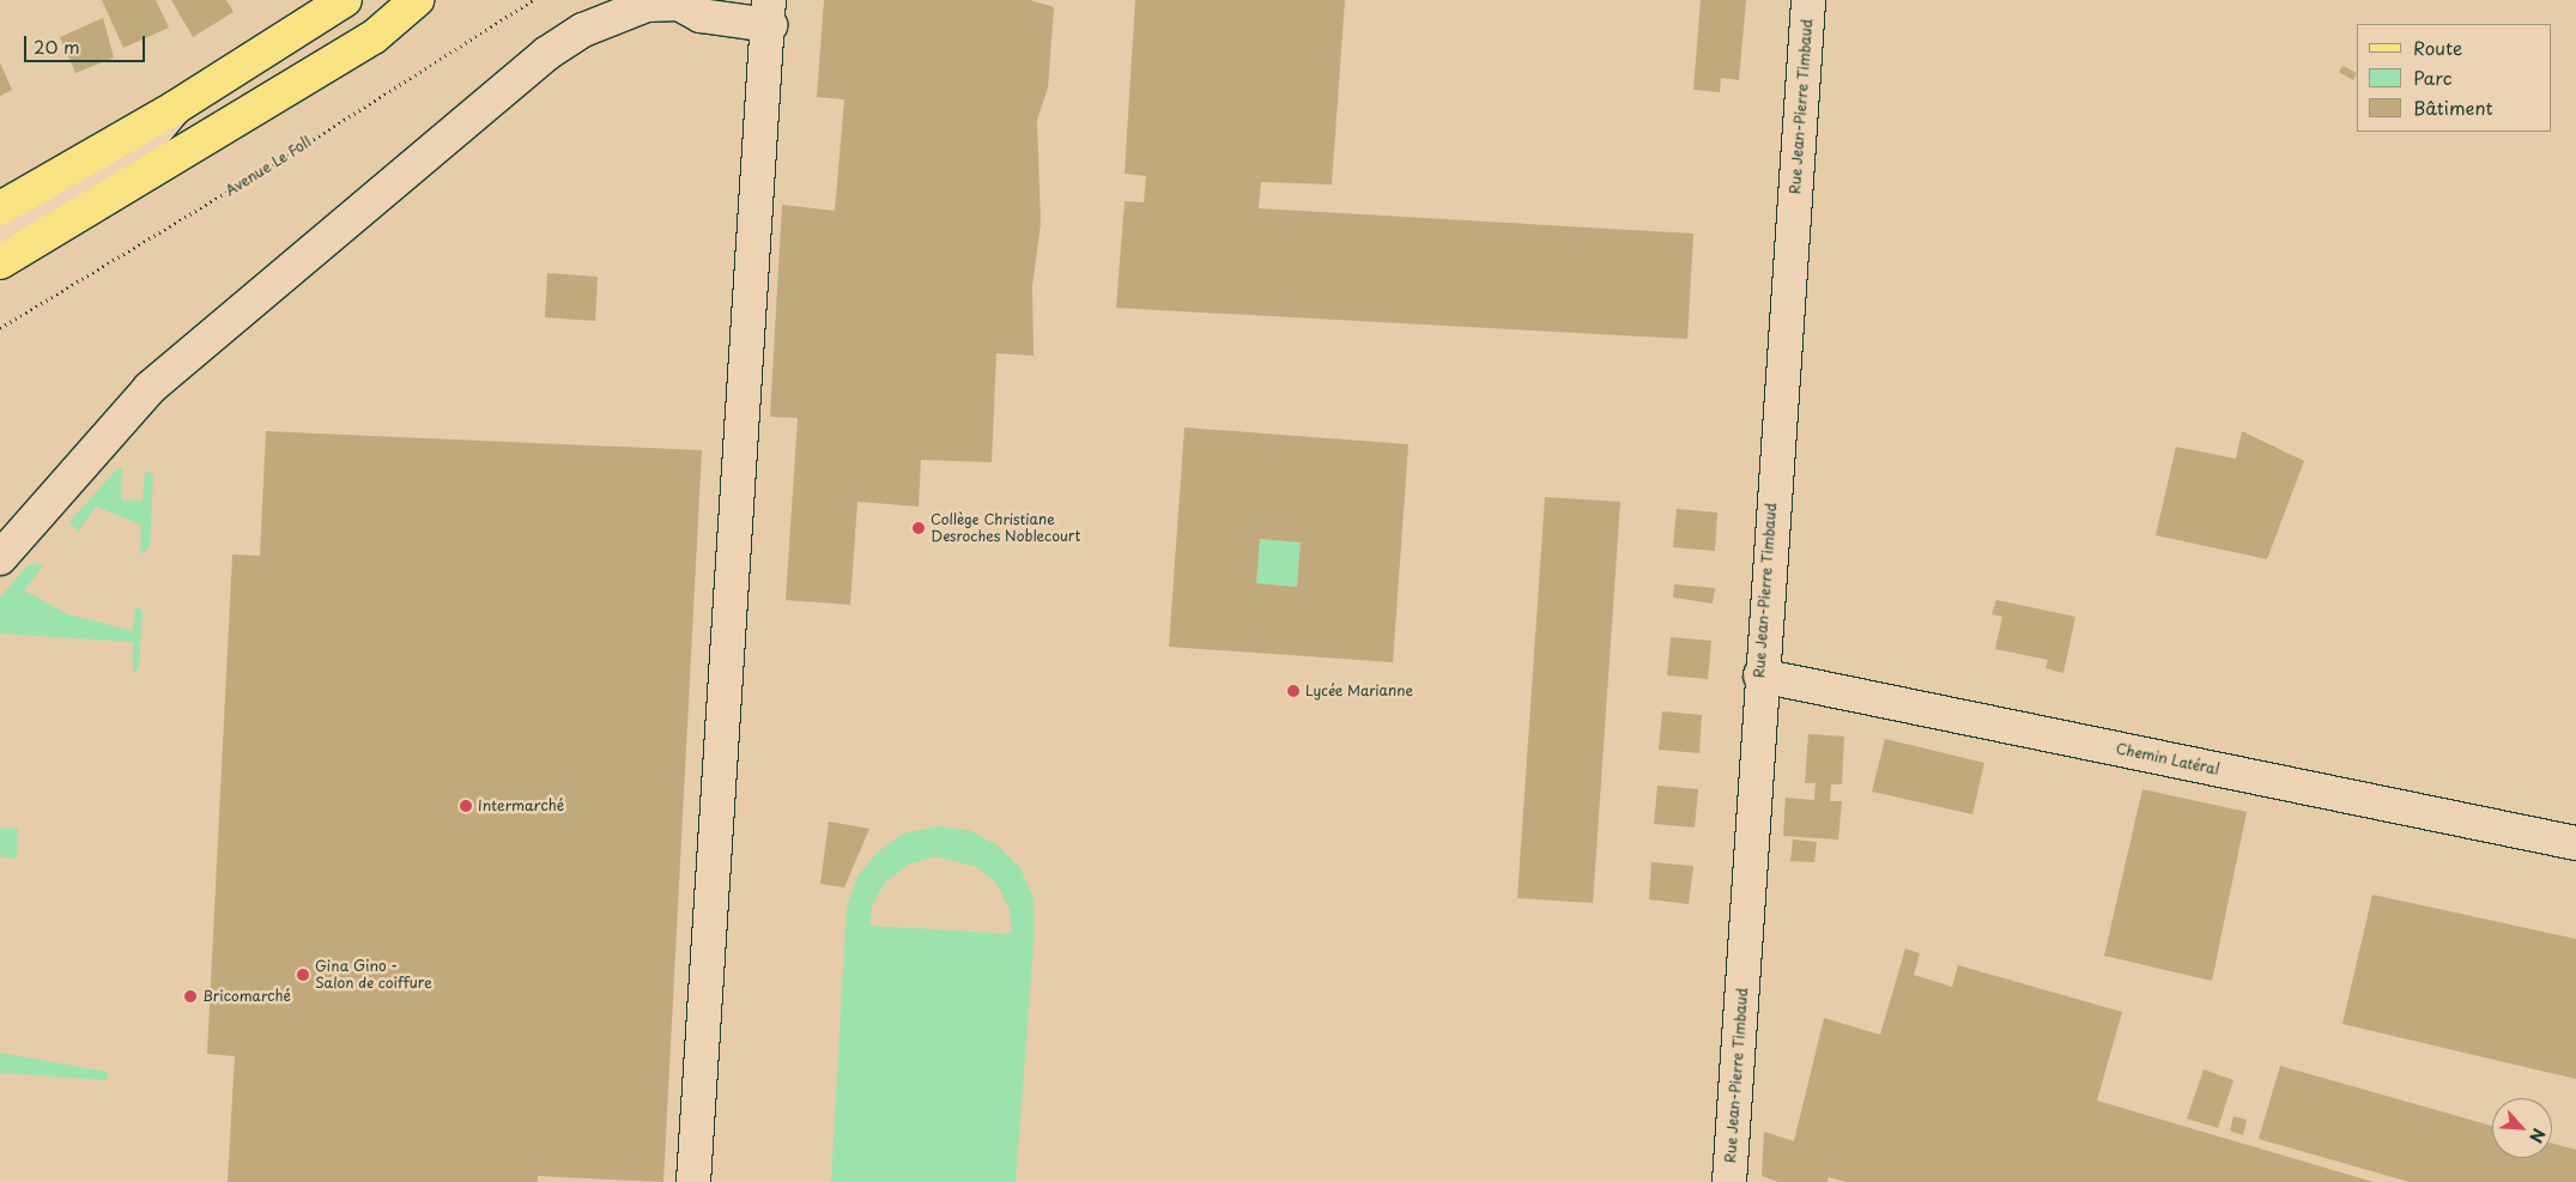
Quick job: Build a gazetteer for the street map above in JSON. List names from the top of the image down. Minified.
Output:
{"streets":{"street":["Rue Jean-Pierre Timbaud","Chemin Latéral"],"path":["Avenue Le Foll"]},"crossings":[["Rue Jean-Pierre Timbaud","Chemin Latéral"]],"places":["Collège Christiane Desroches Noblecourt","Lycée Marianne","Intermarché","Gina Gino - Salon de coiffure","Bricomarché"],"legend":["Route","Parc","Bâtiment"],"scale_bar":"20 m","north":"bottom right"}
